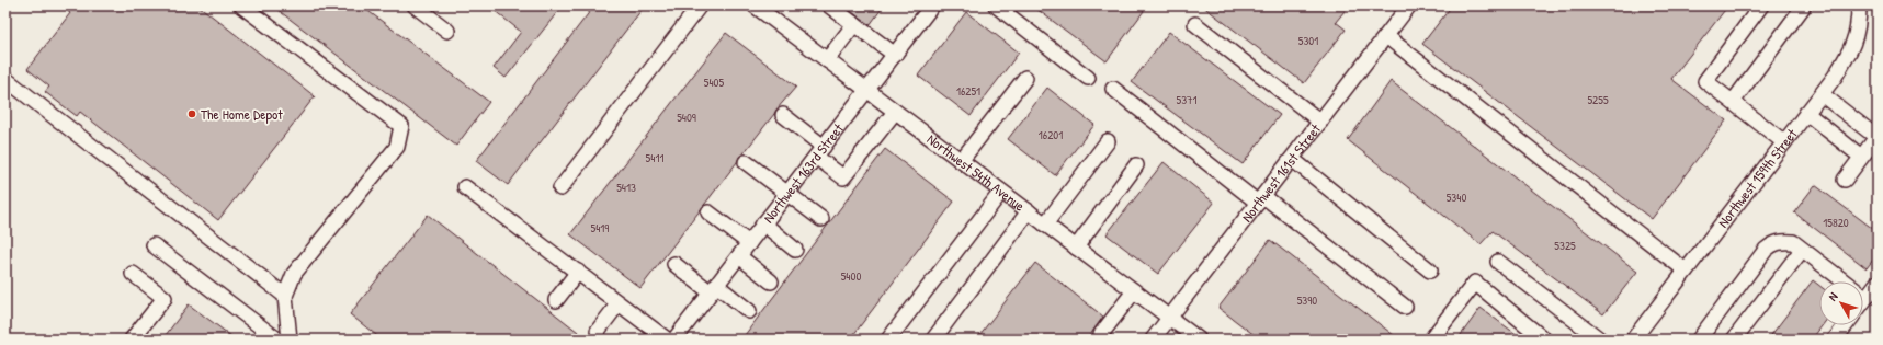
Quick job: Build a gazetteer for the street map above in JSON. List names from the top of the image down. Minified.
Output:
{"streets":{"street":["Northwest 163rd Street","Northwest 54th Avenue","Northwest 161st Street","Northwest 159th Street"]},"crossings":[["Northwest 163rd Street","Northwest 54th Avenue"],["Northwest 54th Avenue","Northwest 161st Street"]],"places":["The Home Depot"],"house_numbers":["5301","5405","16251","5371","5255","5409","16201","5411","5413","5340","15820","5419","5325","5400","5390"],"north":"top left"}
